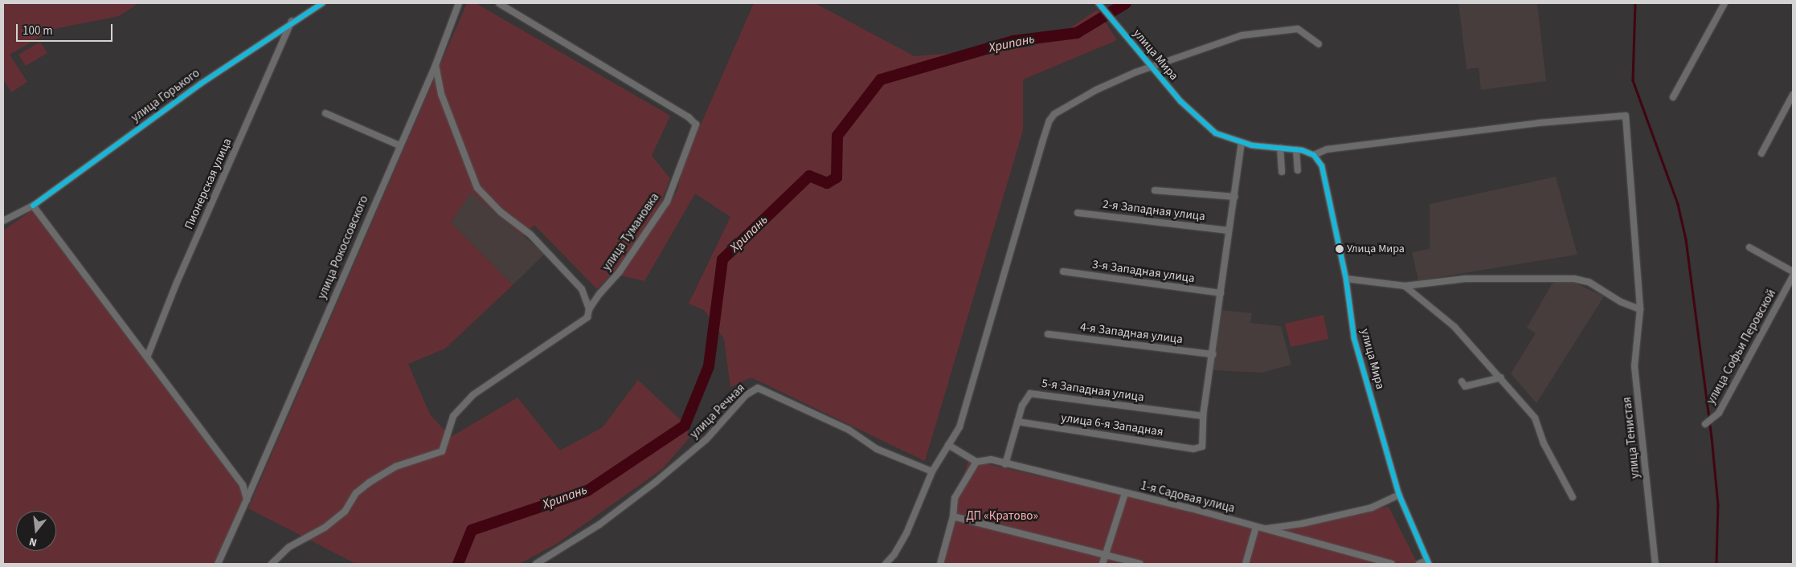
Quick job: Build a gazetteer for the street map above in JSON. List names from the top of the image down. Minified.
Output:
{"streets":{"street":["улица Мира","улица Горького","Пионерская улица","2-я Западная улица","улица Тумановка","улица Рокоссовского","3-я Западная улица","4-я Западная улица","улица Софьи Перовской","5-я Западная улица","улица Речная","улица 6-я Западная","улица Тенистая","1-я Садовая улица"]},"crossings":[["улица Мира","улица Тенистая"],["улица Горького","Пионерская улица"],["5-я Западная улица","улица 6-я Западная"],["5-я Западная улица","1-я Садовая улица"]],"water":["Хрипань"],"parks":["ДП «Кратово»"],"places":["Улица Мира"],"scale_bar":"100 m","north":"bottom"}
